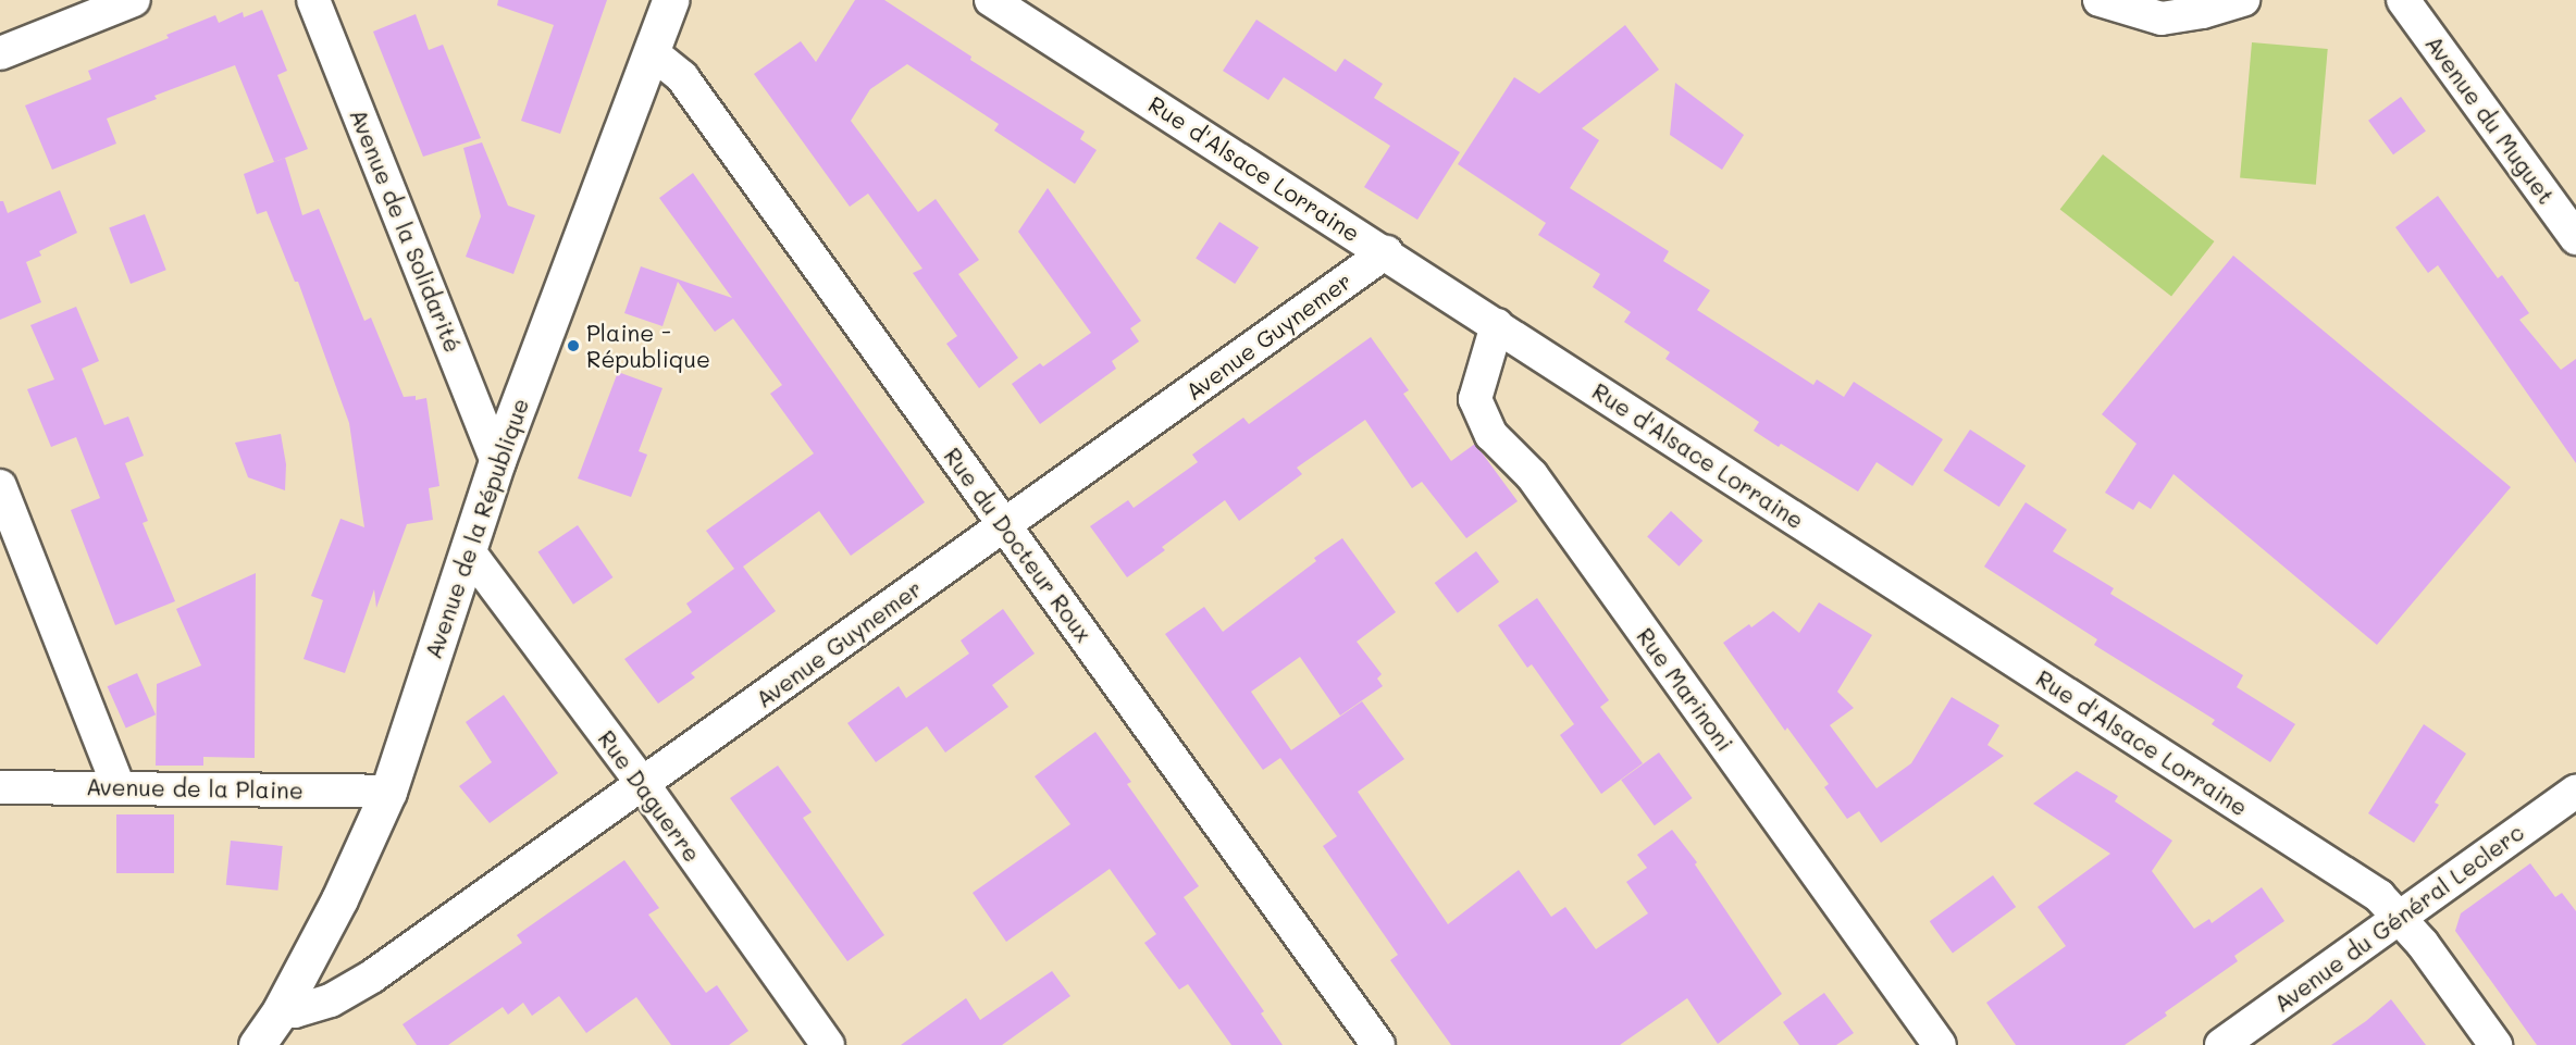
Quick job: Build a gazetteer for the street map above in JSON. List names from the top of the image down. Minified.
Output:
{"streets":{"street":["Avenue du Muguet","Rue d'Alsace Lorraine","Avenue de la Solidarité","Avenue Guynemer","Avenue de la République","Rue du Docteur Roux","Rue Marinoni","Avenue de la Plaine","Rue Daguerre","Avenue du Général Leclerc"]},"crossings":[["Rue d'Alsace Lorraine","Avenue Guynemer"],["Rue d'Alsace Lorraine","Rue Marinoni"],["Rue d'Alsace Lorraine","Avenue du Général Leclerc"],["Avenue de la Solidarité","Avenue de la République"],["Avenue Guynemer","Avenue de la République"],["Avenue Guynemer","Rue du Docteur Roux"],["Avenue Guynemer","Rue Daguerre"],["Avenue de la République","Rue du Docteur Roux"],["Avenue de la République","Avenue de la Plaine"],["Avenue de la République","Rue Daguerre"]],"places":["Plaine - République"]}
